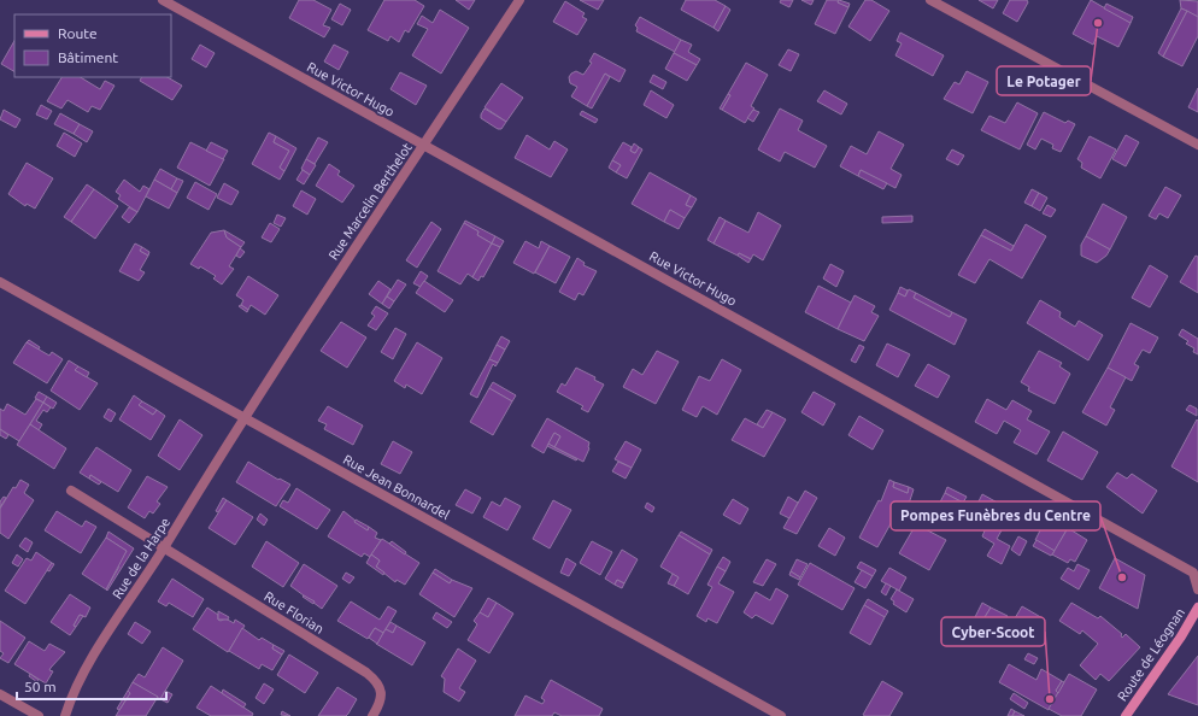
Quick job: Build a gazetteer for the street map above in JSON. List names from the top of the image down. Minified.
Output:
{"streets":{"main road":["Route de Léognan"],"street":["Rue Victor Hugo","Rue Marcelin Berthelot","Rue Jean Bonnardel","Rue de la Harpe","Rue Florian"]},"crossings":[["Rue Victor Hugo","Rue Marcelin Berthelot"],["Rue Marcelin Berthelot","Rue Jean Bonnardel"],["Rue Marcelin Berthelot","Rue de la Harpe"],["Rue Jean Bonnardel","Rue de la Harpe"],["Rue de la Harpe","Rue Florian"]],"places":["Le Potager","Pompes Funèbres du Centre","Cyber-Scoot"],"legend":["Route","Bâtiment"],"scale_bar":"50 m"}
